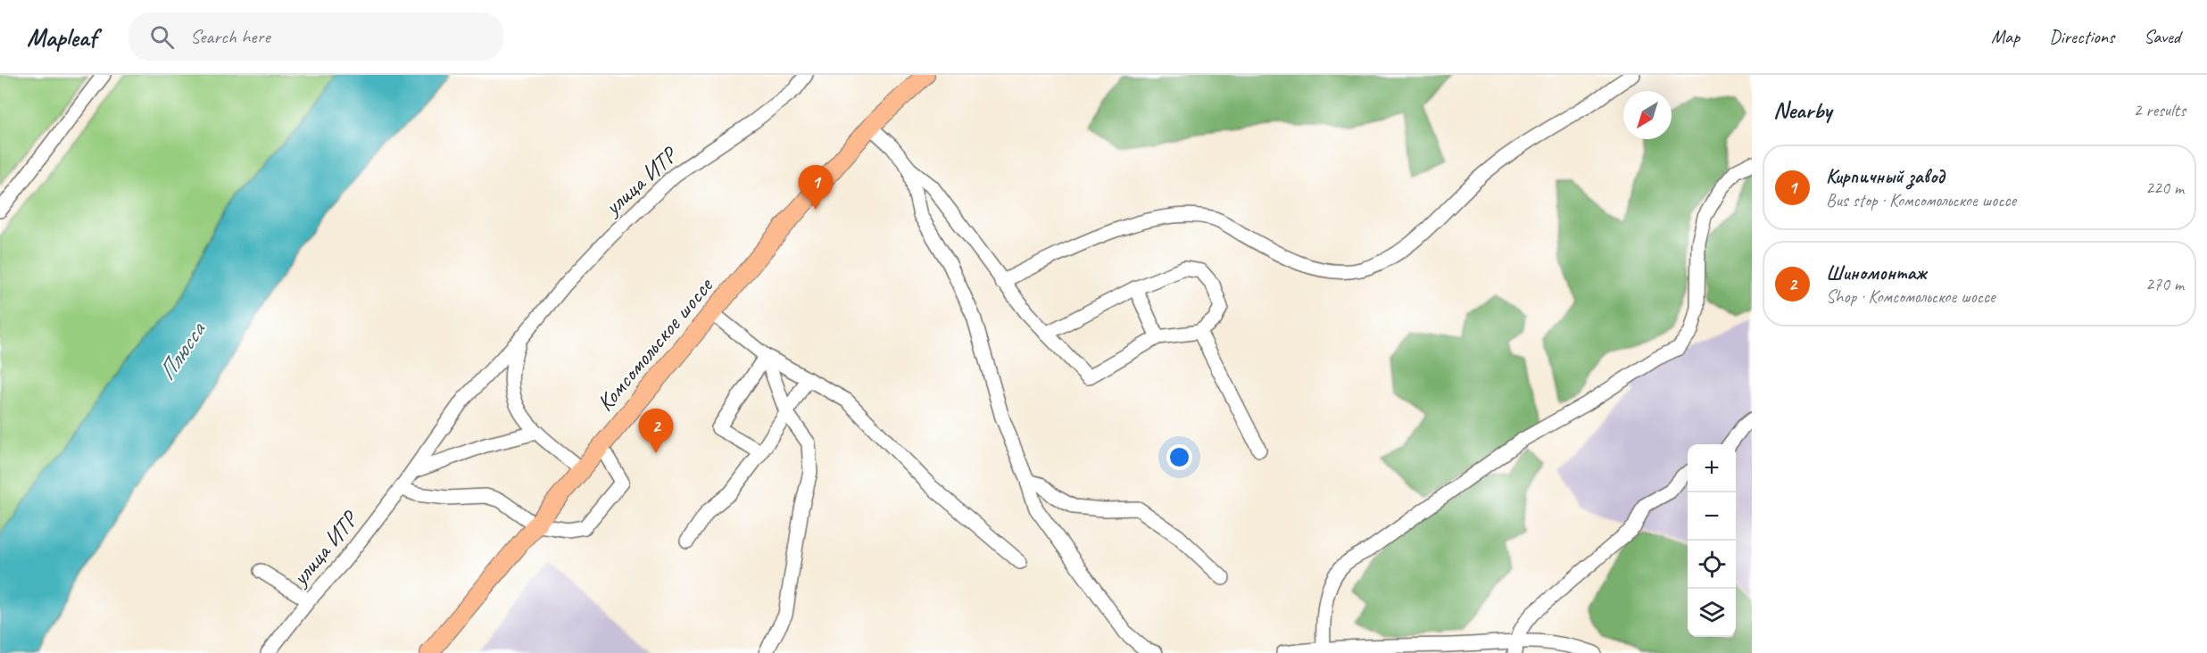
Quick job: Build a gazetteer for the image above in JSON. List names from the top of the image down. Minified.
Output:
{"streets":{"main road":["Комсомольское шоссе"],"street":["улица ИТР"]},"crossings":[["улица ИТР","Комсомольское шоссе"]],"water":["Плюсса"],"north":"bottom left","page":{"header":"Mapleaf","search":"Search here","nav":["Map","Directions","Saved"],"heading":["Nearby","2 results"],"list":[{"mark":"1","name":"Кирпичный завод","note":"Bus stop · Комсомольское шоссе","value":"220 m"},{"mark":"2","name":"Шиномонтаж","note":"Shop · Комсомольское шоссе","value":"270 m"}],"pins":["1","2"],"map_buttons":["+","−"]}}
